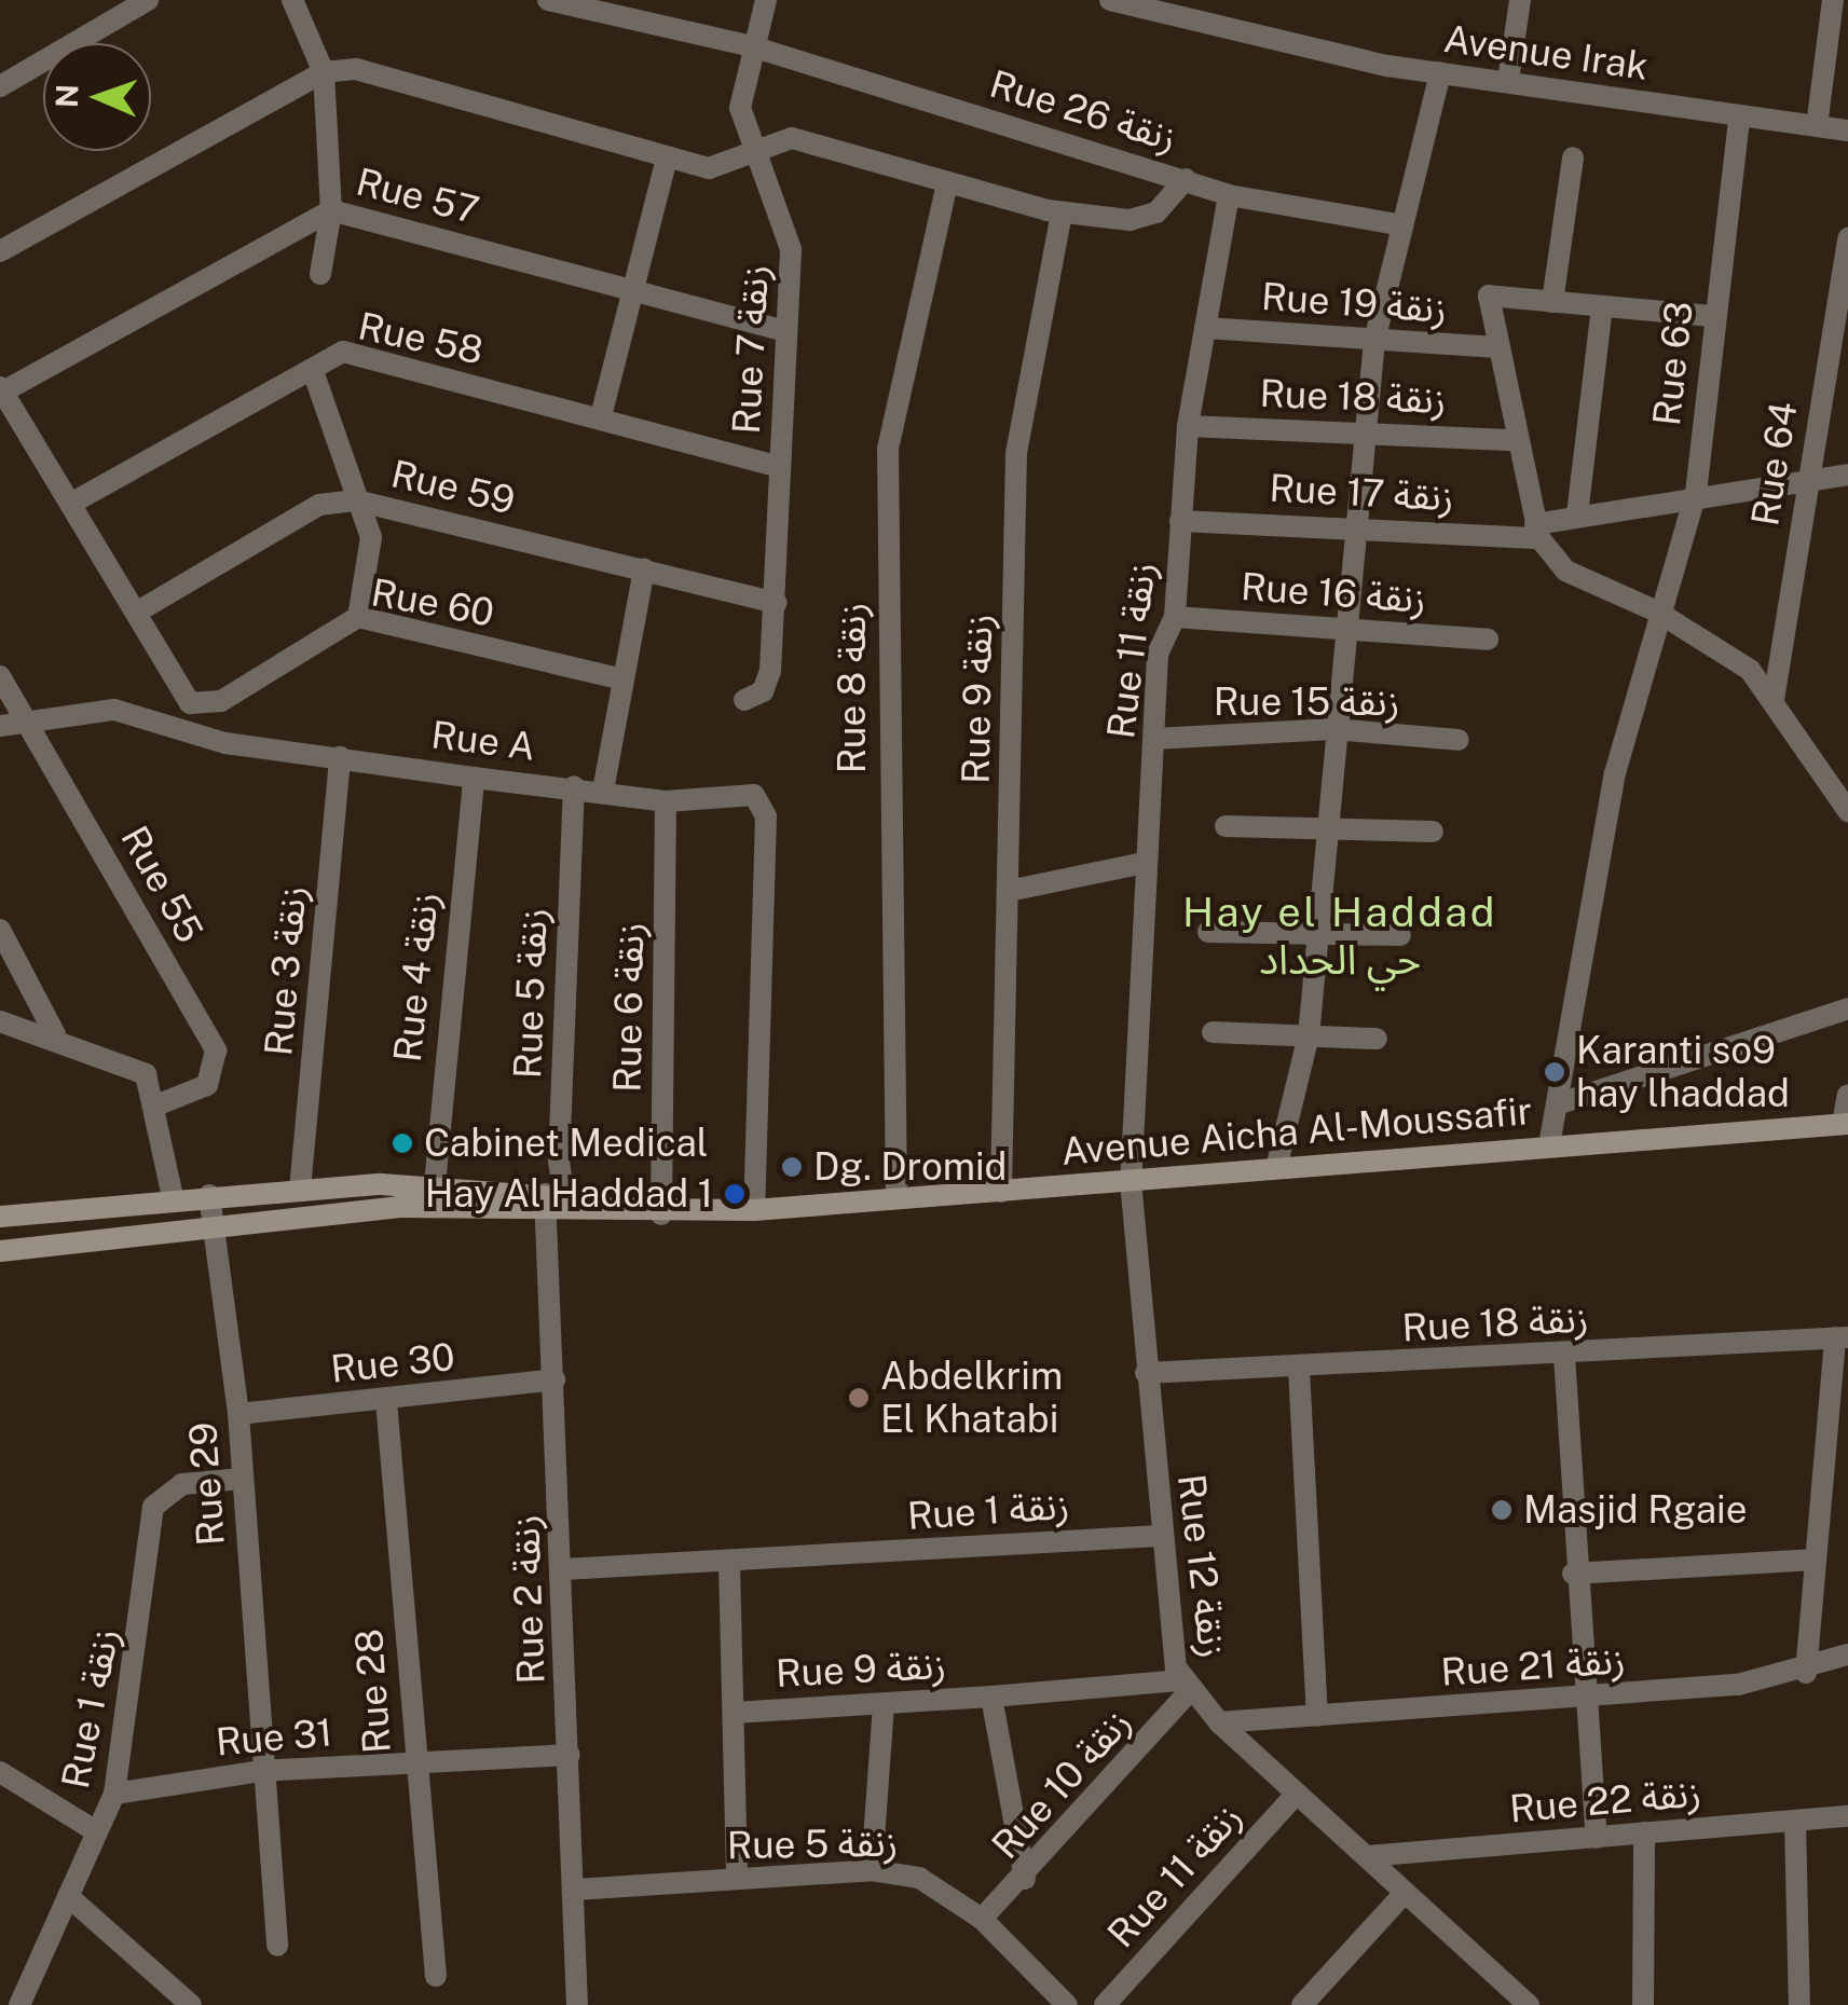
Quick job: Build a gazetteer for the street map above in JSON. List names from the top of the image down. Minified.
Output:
{"streets":{"street":["Avenue Irak","Rue 26 زنقة","Rue 57","Rue 19 زنقة","Rue 58","Rue 7 زنقة","Rue 63","Rue 18 زنقة","Rue 64","Rue 59","Rue 17 زنقة","Rue 16 زنقة","Rue 60","Rue 11 زنقة","Rue 8 زنقة","Rue 9 زنقة","Rue 15 زنقة","Rue A","Rue 55","Rue 3 زنقة","Rue 4 زنقة","Rue 5 زنقة","Rue 6 زنقة","Avenue Aicha Al-Moussafir","Rue 30","Rue 29","Rue 1 زنقة","Rue 12 زنقة","Rue 2 زنقة","Rue 21 زنقة","Rue 28","Rue 31","Rue 10 زنقة","Rue 22 زنقة"]},"crossings":[["Avenue Irak","Rue 63"],["Rue 26 زنقة","Rue 7 زنقة"],["Rue 26 زنقة","Rue 11 زنقة"],["Rue 57","Rue 7 زنقة"],["Rue 19 زنقة","Rue 11 زنقة"],["Rue 58","Rue 7 زنقة"],["Rue 7 زنقة","Rue 59"],["Rue 63","Rue 17 زنقة"],["Rue 63","Avenue Aicha Al-Moussafir"],["Rue 18 زنقة","Rue 11 زنقة"],["Rue 18 زنقة","Rue 12 زنقة"],["Rue 64","Rue 17 زنقة"],["Rue 17 زنقة","Rue 11 زنقة"],["Rue 16 زنقة","Rue 11 زنقة"],["Rue 11 زنقة","Rue 15 زنقة"],["Rue 11 زنقة","Avenue Aicha Al-Moussafir"],["Rue 11 زنقة","Rue 12 زنقة"],["Rue 8 زنقة","Avenue Aicha Al-Moussafir"],["Rue 9 زنقة","Avenue Aicha Al-Moussafir"],["Rue 9 زنقة","Rue 12 زنقة"],["Rue 9 زنقة","Rue 10 زنقة"],["Rue A","Rue 55"],["Rue A","Rue 3 زنقة"],["Rue A","Rue 4 زنقة"],["Rue A","Rue 5 زنقة"],["Rue A","Rue 6 زنقة"],["Rue A","Avenue Aicha Al-Moussafir"],["Rue 3 زنقة","Avenue Aicha Al-Moussafir"],["Rue 4 زنقة","Avenue Aicha Al-Moussafir"],["Rue 5 زنقة","Avenue Aicha Al-Moussafir"],["Rue 5 زنقة","Rue 2 زنقة"],["Rue 5 زنقة","Rue 10 زنقة"],["Rue 6 زنقة","Avenue Aicha Al-Moussafir"],["Avenue Aicha Al-Moussafir","Rue 29"],["Avenue Aicha Al-Moussafir","Rue 12 زنقة"],["Avenue Aicha Al-Moussafir","Rue 2 زنقة"],["Rue 30","Rue 29"],["Rue 30","Rue 2 زنقة"],["Rue 30","Rue 28"],["Rue 29","Rue 1 زنقة"],["Rue 29","Rue 31"],["Rue 1 زنقة","Rue 12 زنقة"],["Rue 1 زنقة","Rue 2 زنقة"],["Rue 1 زنقة","Rue 31"],["Rue 12 زنقة","Rue 21 زنقة"],["Rue 12 زنقة","Rue 10 زنقة"],["Rue 12 زنقة","Rue 22 زنقة"],["Rue 2 زنقة","Rue 31"],["Rue 28","Rue 31"]],"districts":["Hay el Haddad حي الحداد"],"places":["Karanti so9 hay lhaddad","Cabinet Medical","Dg. Dromid","Hay Al Haddad 1","Abdelkrim El Khatabi","Masjid Rgaie"],"north":"left"}
